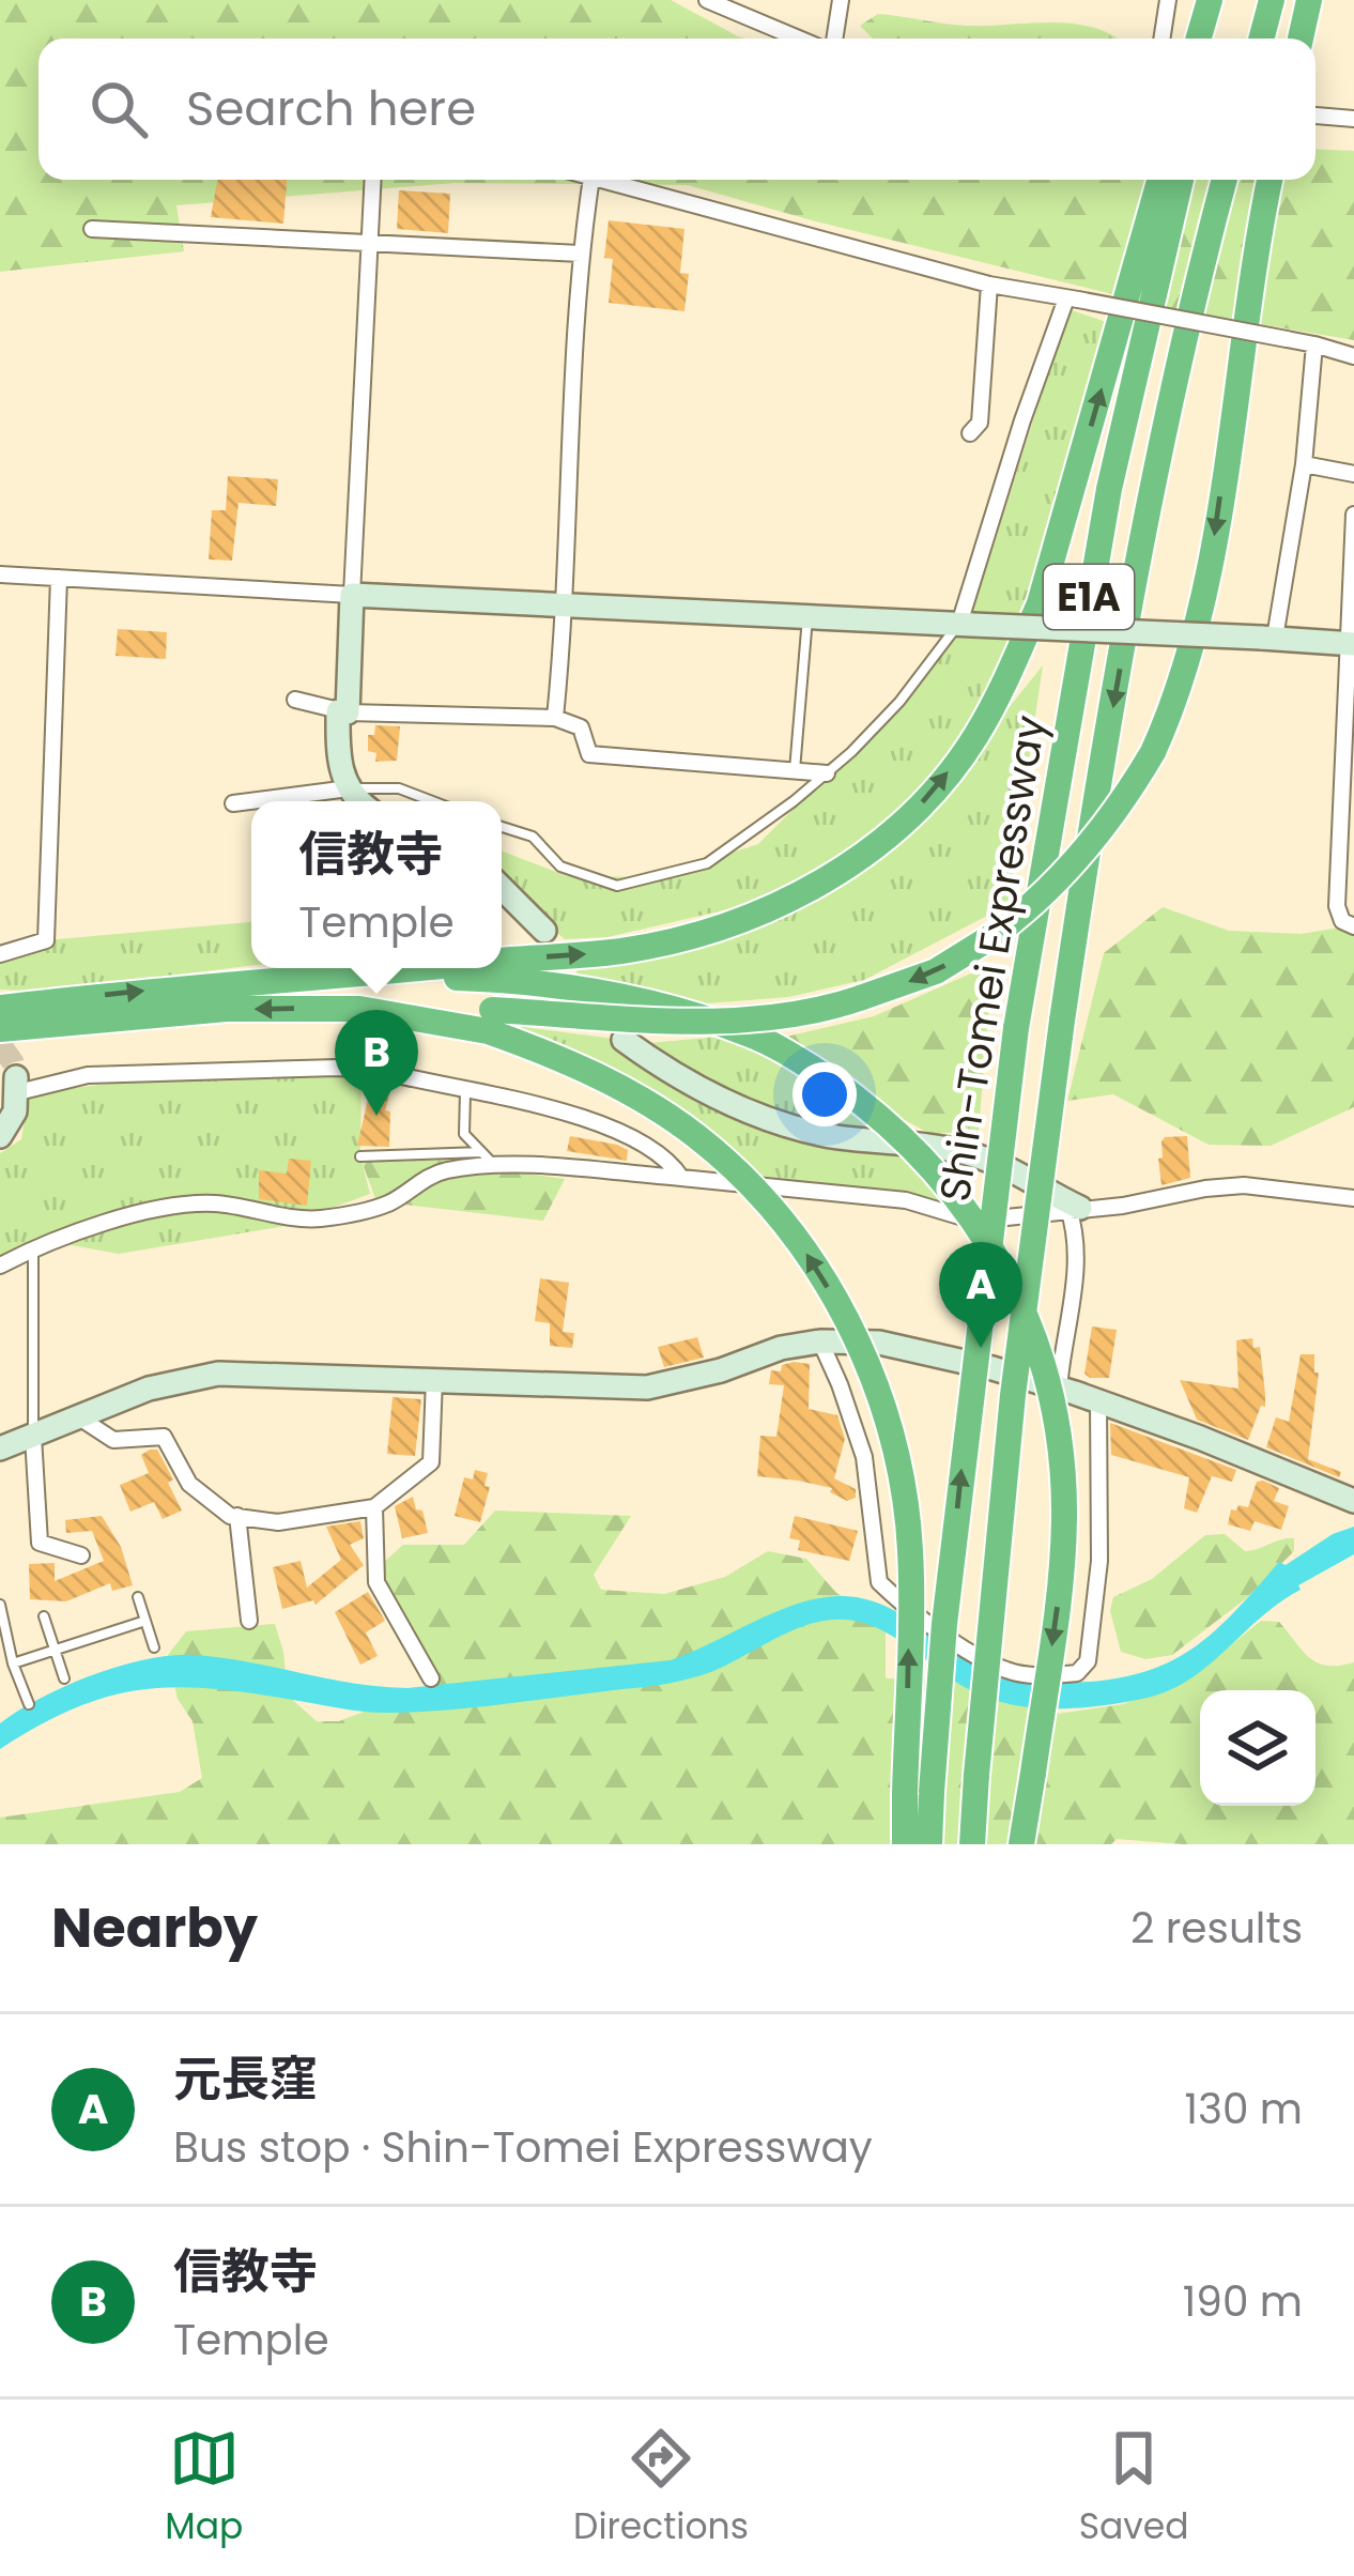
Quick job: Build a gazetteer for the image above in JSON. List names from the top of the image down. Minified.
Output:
{"streets":{"highway":["E1A","Shin-Tomei Expressway"]},"page":{"search":"Search here","popup":["信教寺","Temple"],"pins":["B","A"],"heading":["Nearby","2 results"],"list":[{"mark":"A","name":"元長窪","note":"Bus stop · Shin-Tomei Expressway","value":"130 m"},{"mark":"B","name":"信教寺","note":"Temple","value":"190 m"}],"nav":["Map","Directions","Saved"]}}
